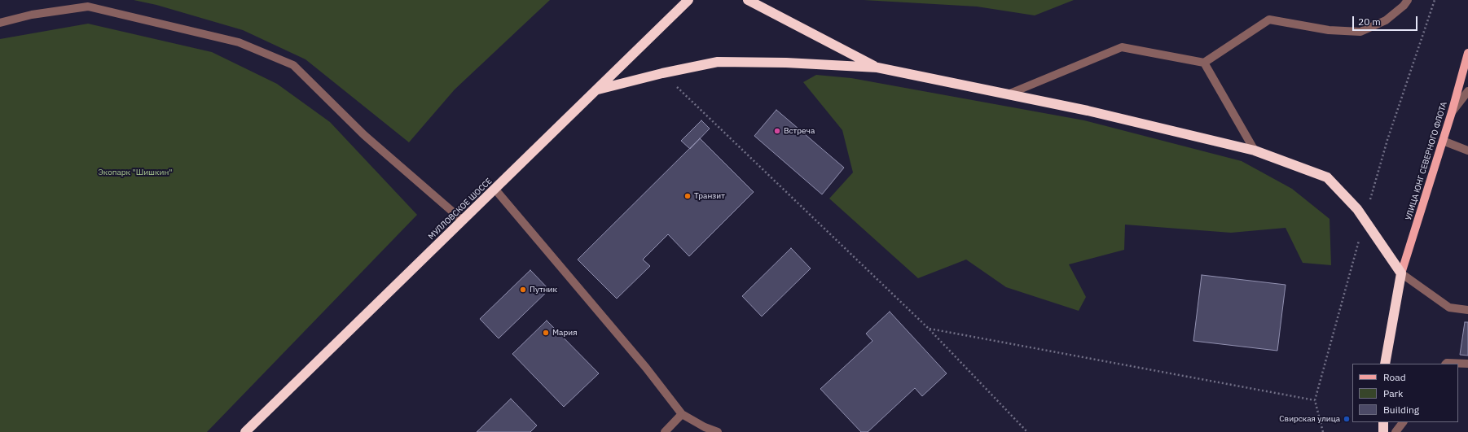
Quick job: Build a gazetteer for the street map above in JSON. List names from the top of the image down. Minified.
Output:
{"streets":{"highway":["МУЛЛОВСКОЕ ШОССЕ"],"main road":["УЛИЦА ЮНГ СЕВЕРНОГО ФЛОТА"]},"parks":["Экопарк \"Шишкин\""],"places":["Встреча","Транзит","Путник","Мария","Свирская улица"],"legend":["Road","Park","Building"],"scale_bar":"20 m"}
